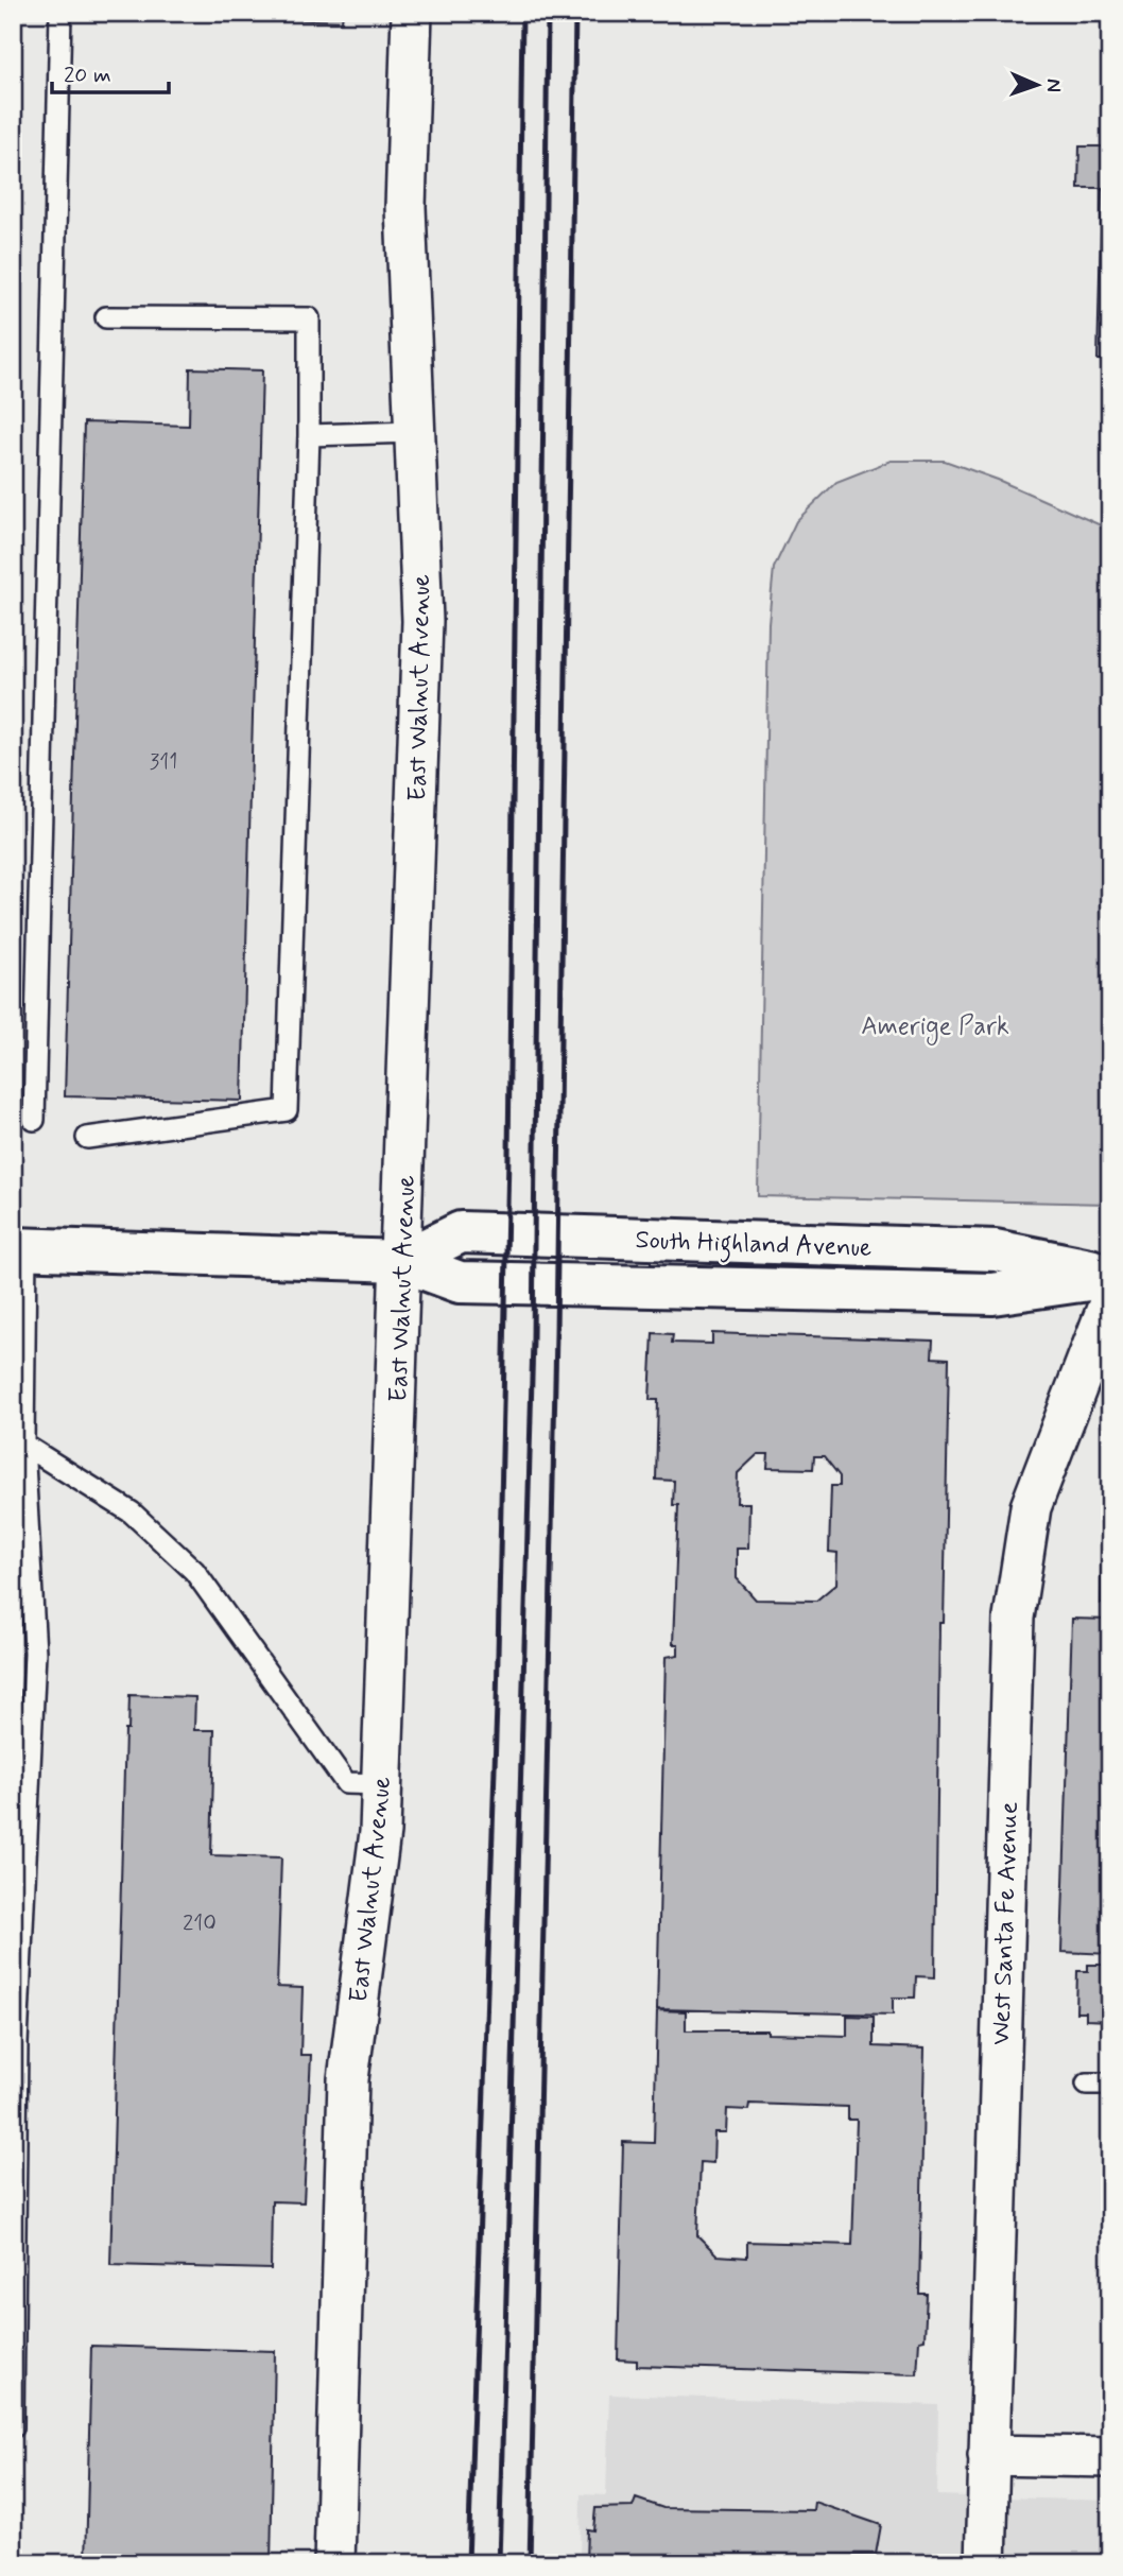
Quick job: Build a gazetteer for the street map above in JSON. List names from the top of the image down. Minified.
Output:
{"streets":{"street":["East Walnut Avenue","South Highland Avenue","West Santa Fe Avenue"]},"crossings":[["East Walnut Avenue","South Highland Avenue"]],"parks":["Amerige Park"],"house_numbers":["311","210"],"scale_bar":"20 m","north":"right"}
